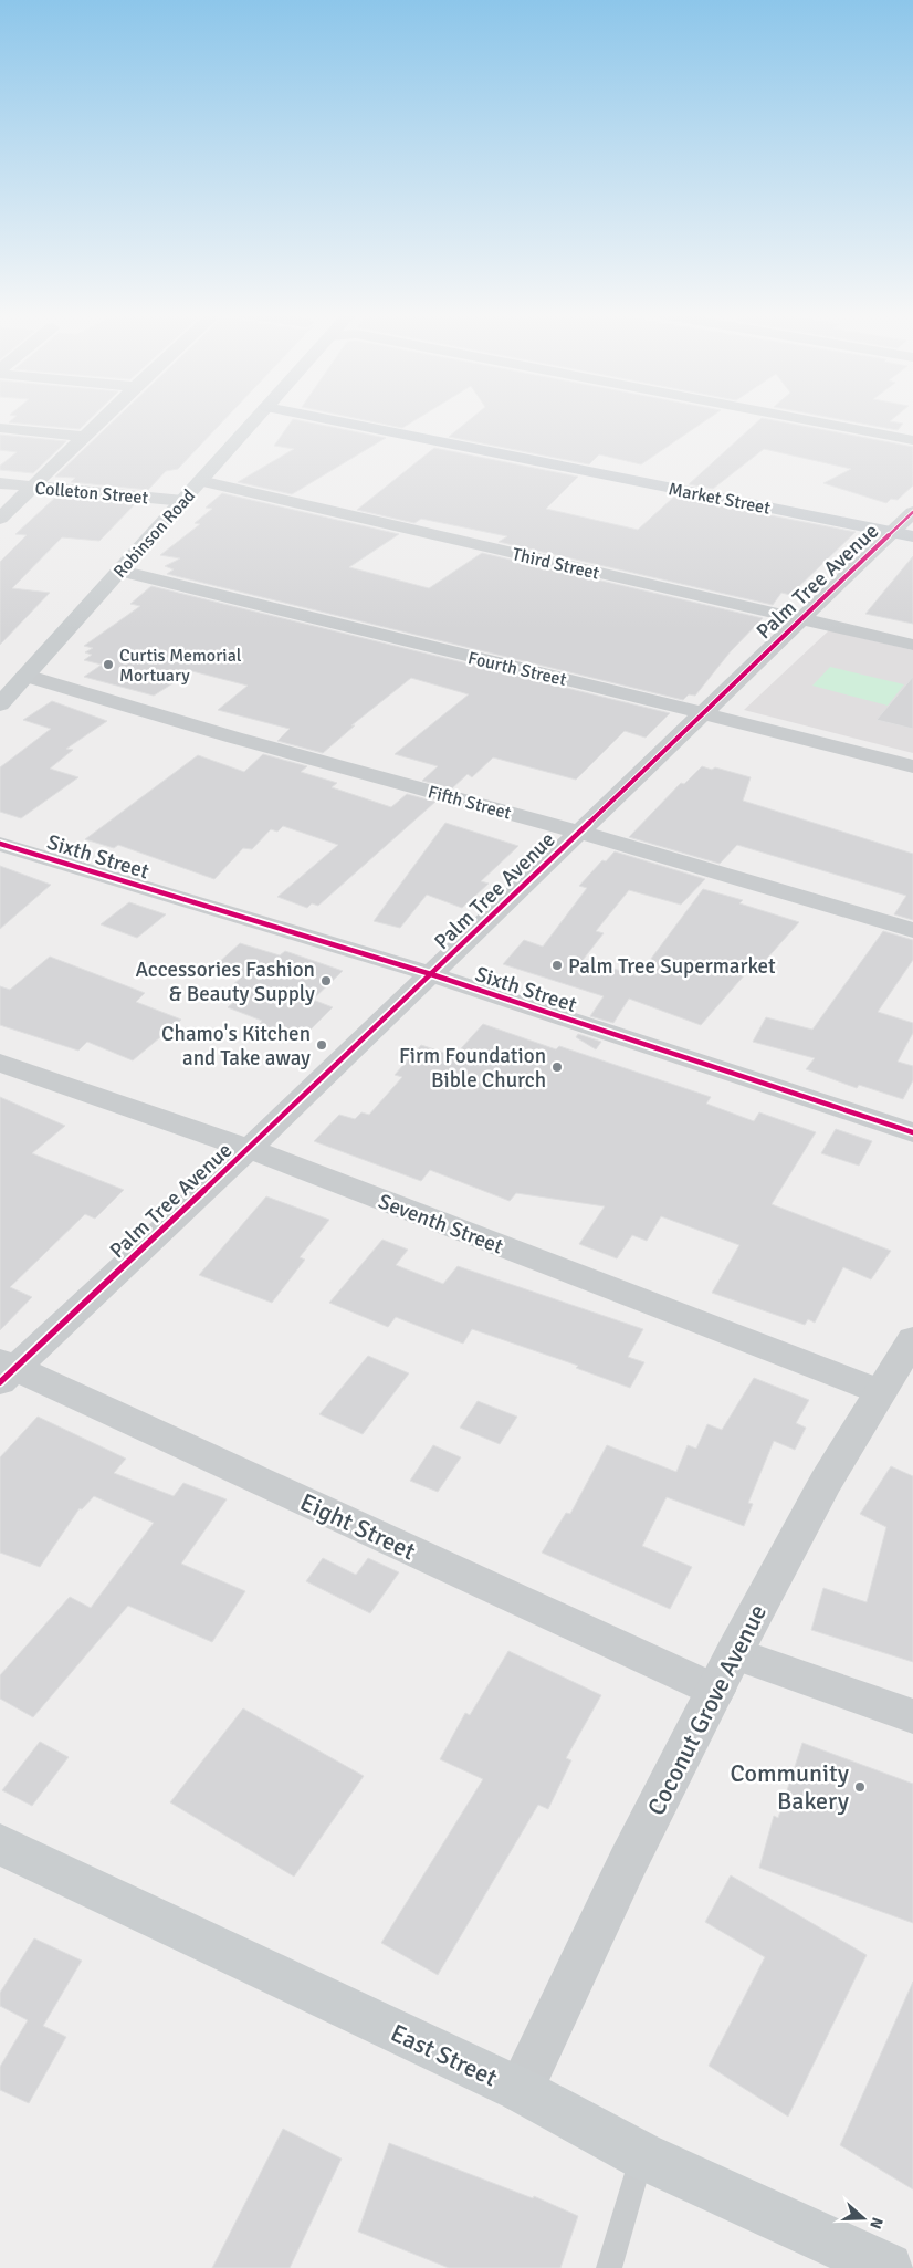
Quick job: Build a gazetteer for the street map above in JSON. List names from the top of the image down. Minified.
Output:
{"streets":{"main road":["Market Street","Robinson Road","East Street"],"street":["Colleton Street","Third Street","Palm Tree Avenue","Fourth Street","Fifth Street","Sixth Street","Seventh Street","Eight Street","Coconut Grove Avenue"]},"crossings":[["Colleton Street","Robinson Road"],["Market Street","Palm Tree Avenue"],["Robinson Road","Third Street"],["Robinson Road","Fourth Street"],["Robinson Road","Fifth Street"],["Third Street","Palm Tree Avenue"],["Palm Tree Avenue","Fourth Street"],["Palm Tree Avenue","Fifth Street"],["Palm Tree Avenue","Sixth Street"],["Palm Tree Avenue","Seventh Street"],["Palm Tree Avenue","Eight Street"],["Seventh Street","Coconut Grove Avenue"],["Eight Street","Coconut Grove Avenue"],["Coconut Grove Avenue","East Street"]],"places":["Curtis Memorial Mortuary","Palm Tree Supermarket","Accessories Fashion & Beauty Supply","Chamo's Kitchen and Take away","Firm Foundation Bible Church","Community Bakery"],"north":"right"}
